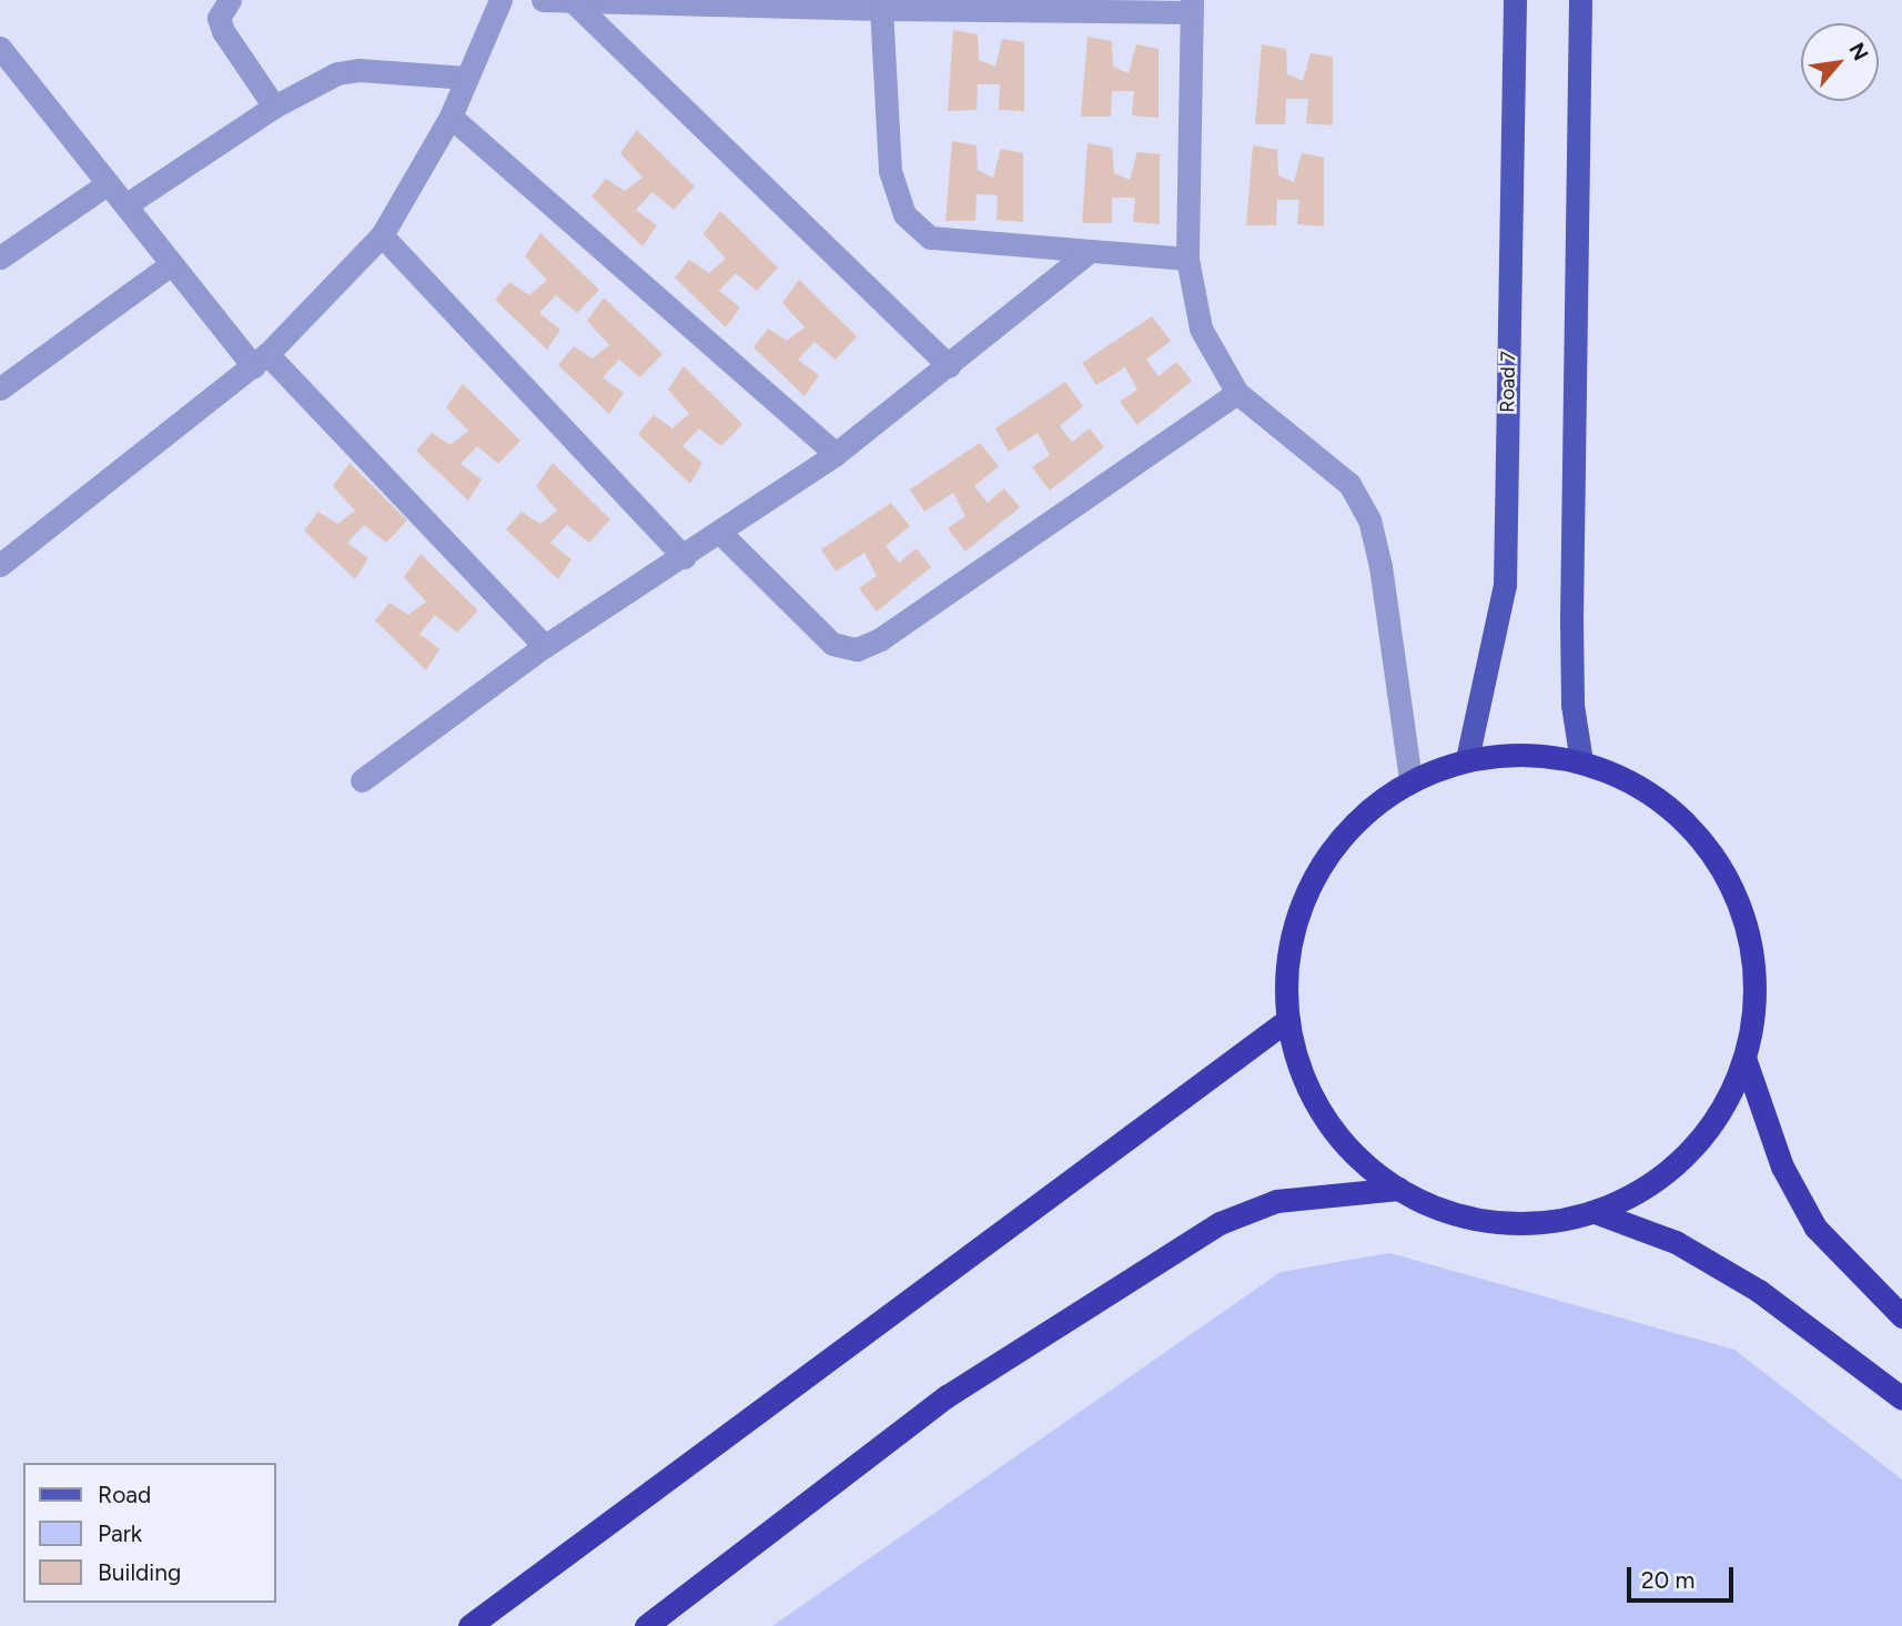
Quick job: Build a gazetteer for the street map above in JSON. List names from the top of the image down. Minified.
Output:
{"streets":{"main road":["Road 7"]},"legend":["Road","Park","Building"],"scale_bar":"20 m","north":"top right"}
